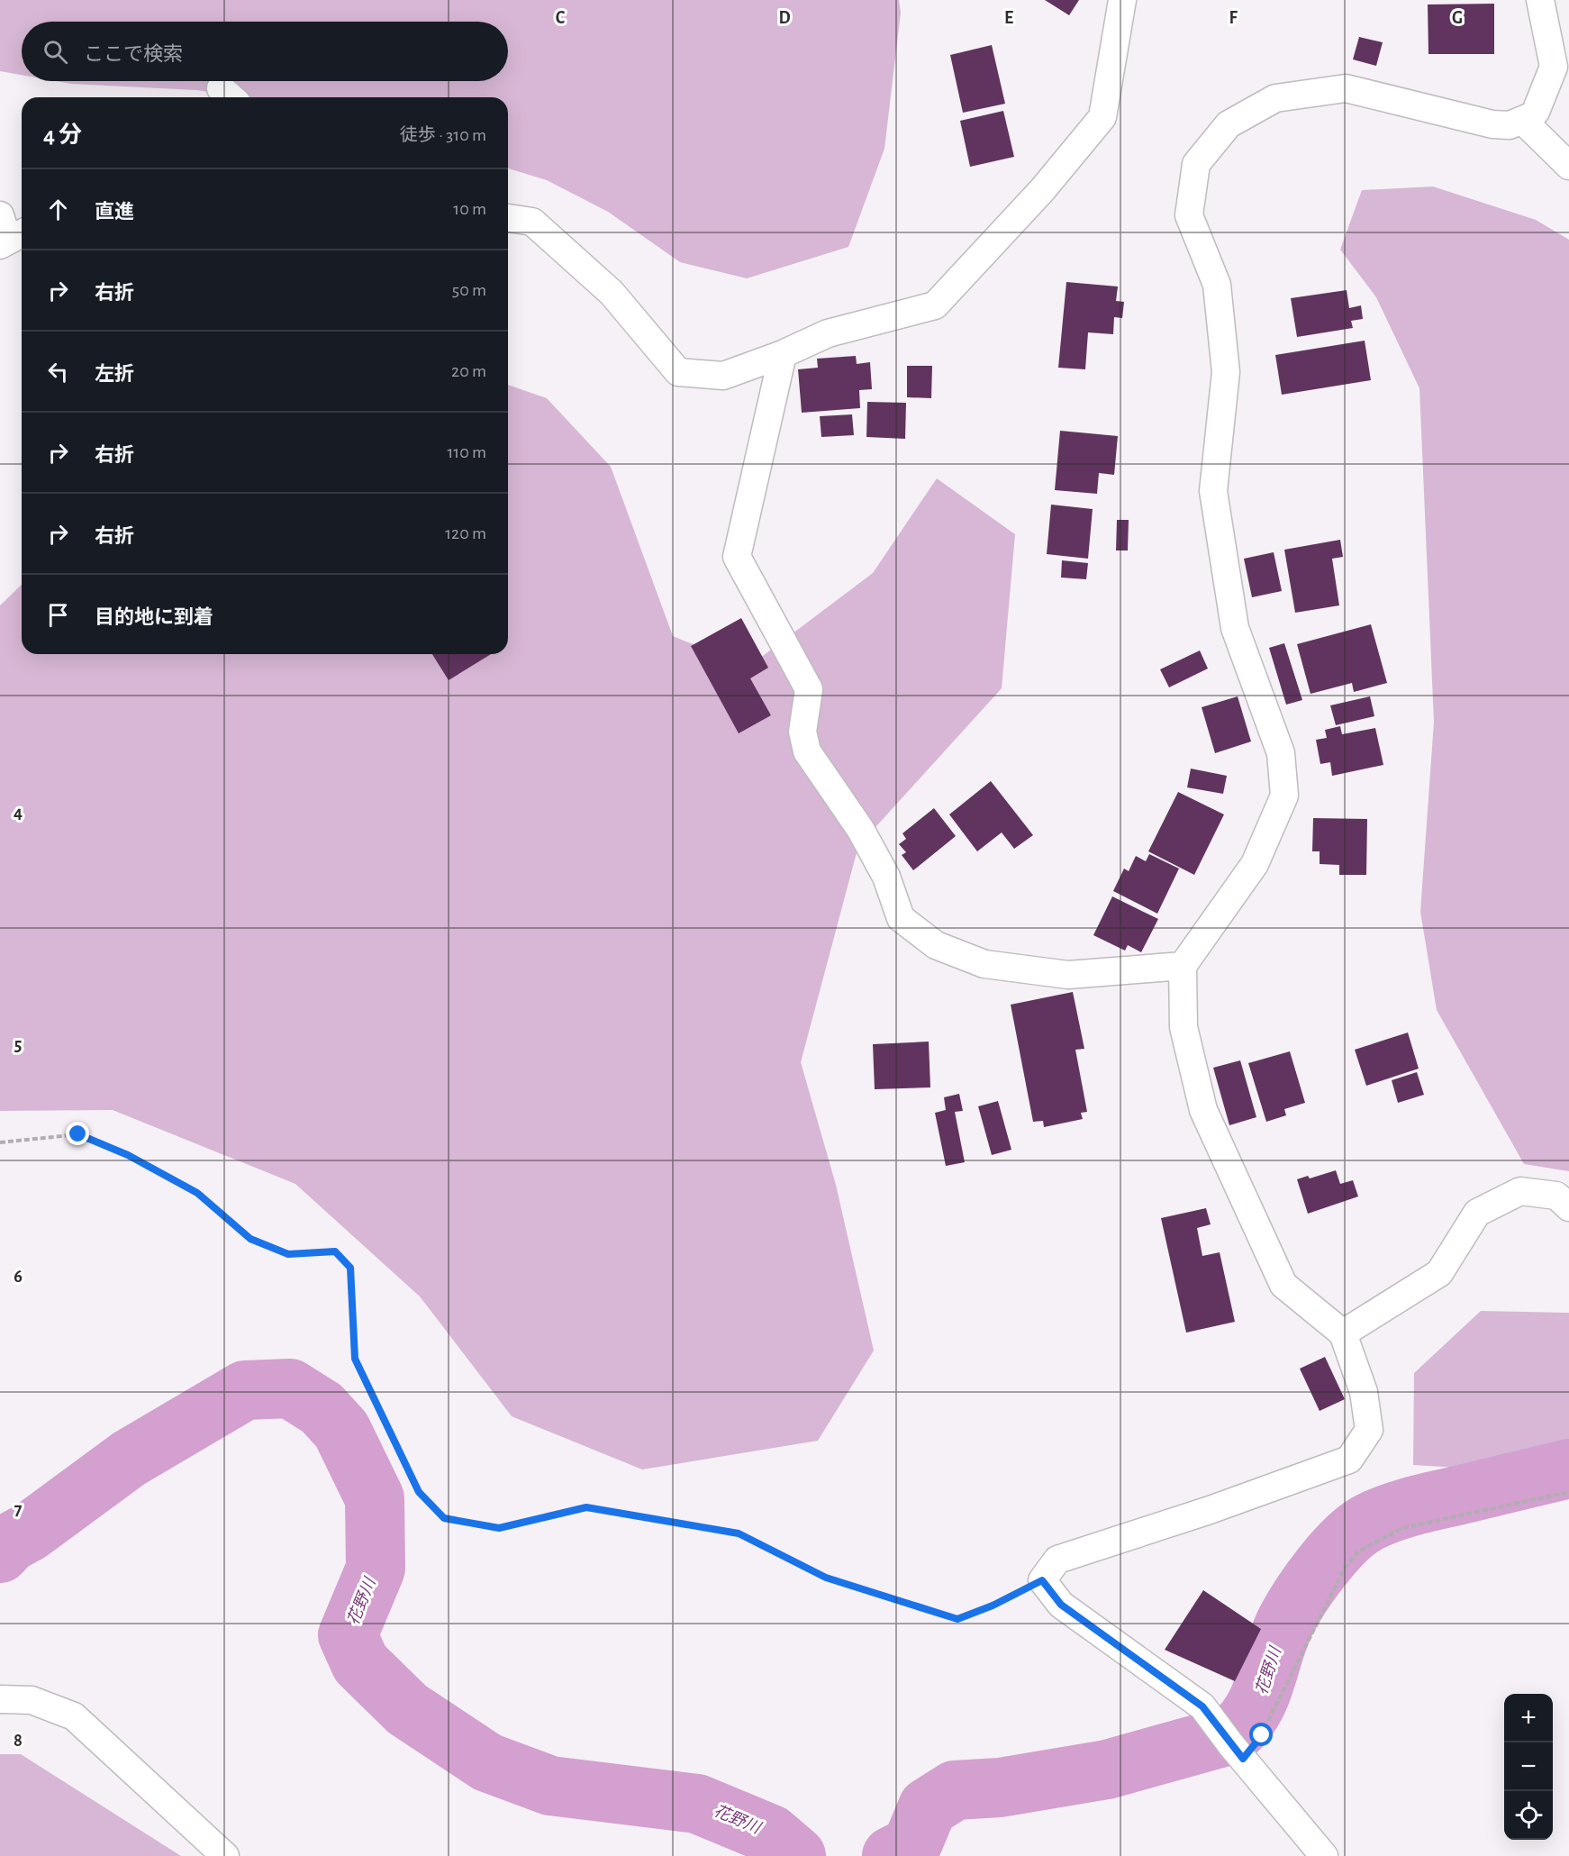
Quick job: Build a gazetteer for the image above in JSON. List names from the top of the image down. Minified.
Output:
{"water":["花野川"],"page":{"search":"ここで検索","heading":["4 分","徒歩 · 310 m"],"list":[["直進","10 m"],["右折","50 m"],["左折","20 m"],["右折","110 m"],["右折","120 m"],"目的地に到着"],"map_buttons":["+","−"]},"grid":{"columns":["C","D","E","F","G"],"rows":["4","5","6","7","8"]}}
